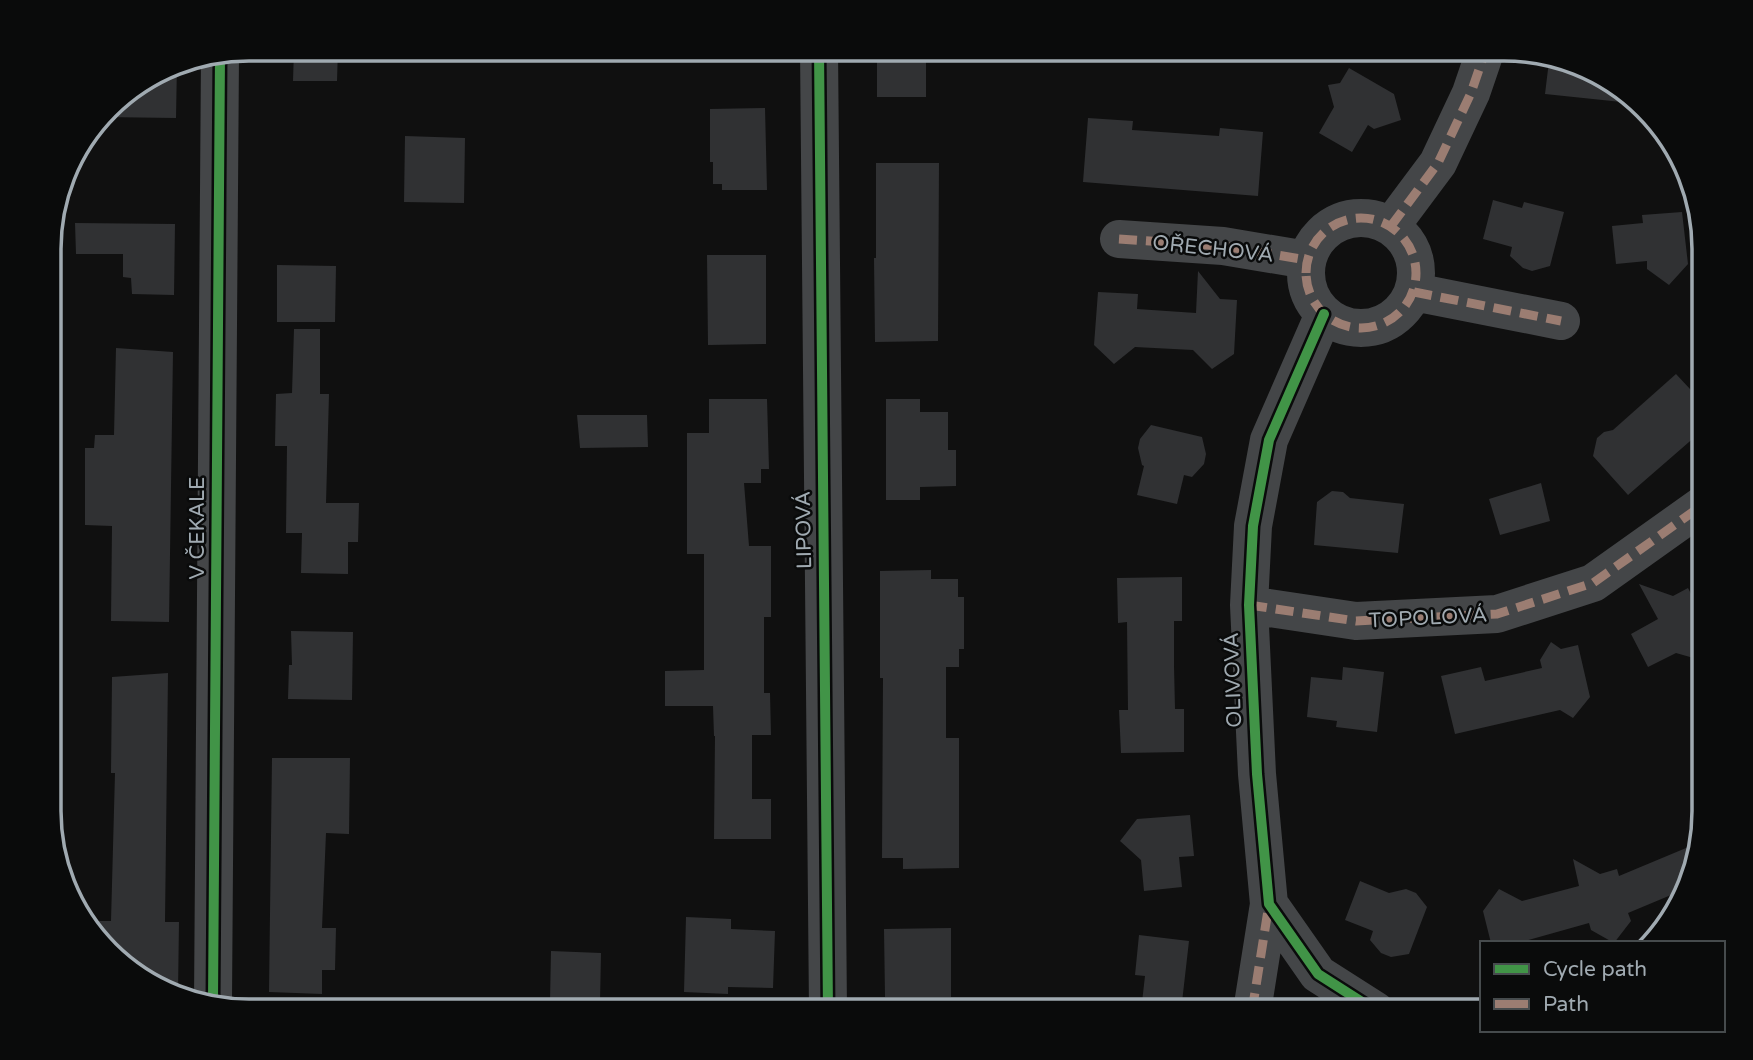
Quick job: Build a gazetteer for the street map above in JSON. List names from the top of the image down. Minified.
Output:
{"streets":{"street":["OŘECHOVÁ","V ČEKALE","LIPOVÁ","TOPOLOVÁ","OLIVOVÁ"]},"crossings":[["OŘECHOVÁ","OLIVOVÁ"],["TOPOLOVÁ","OLIVOVÁ"]],"legend":["Cycle path","Path"]}
